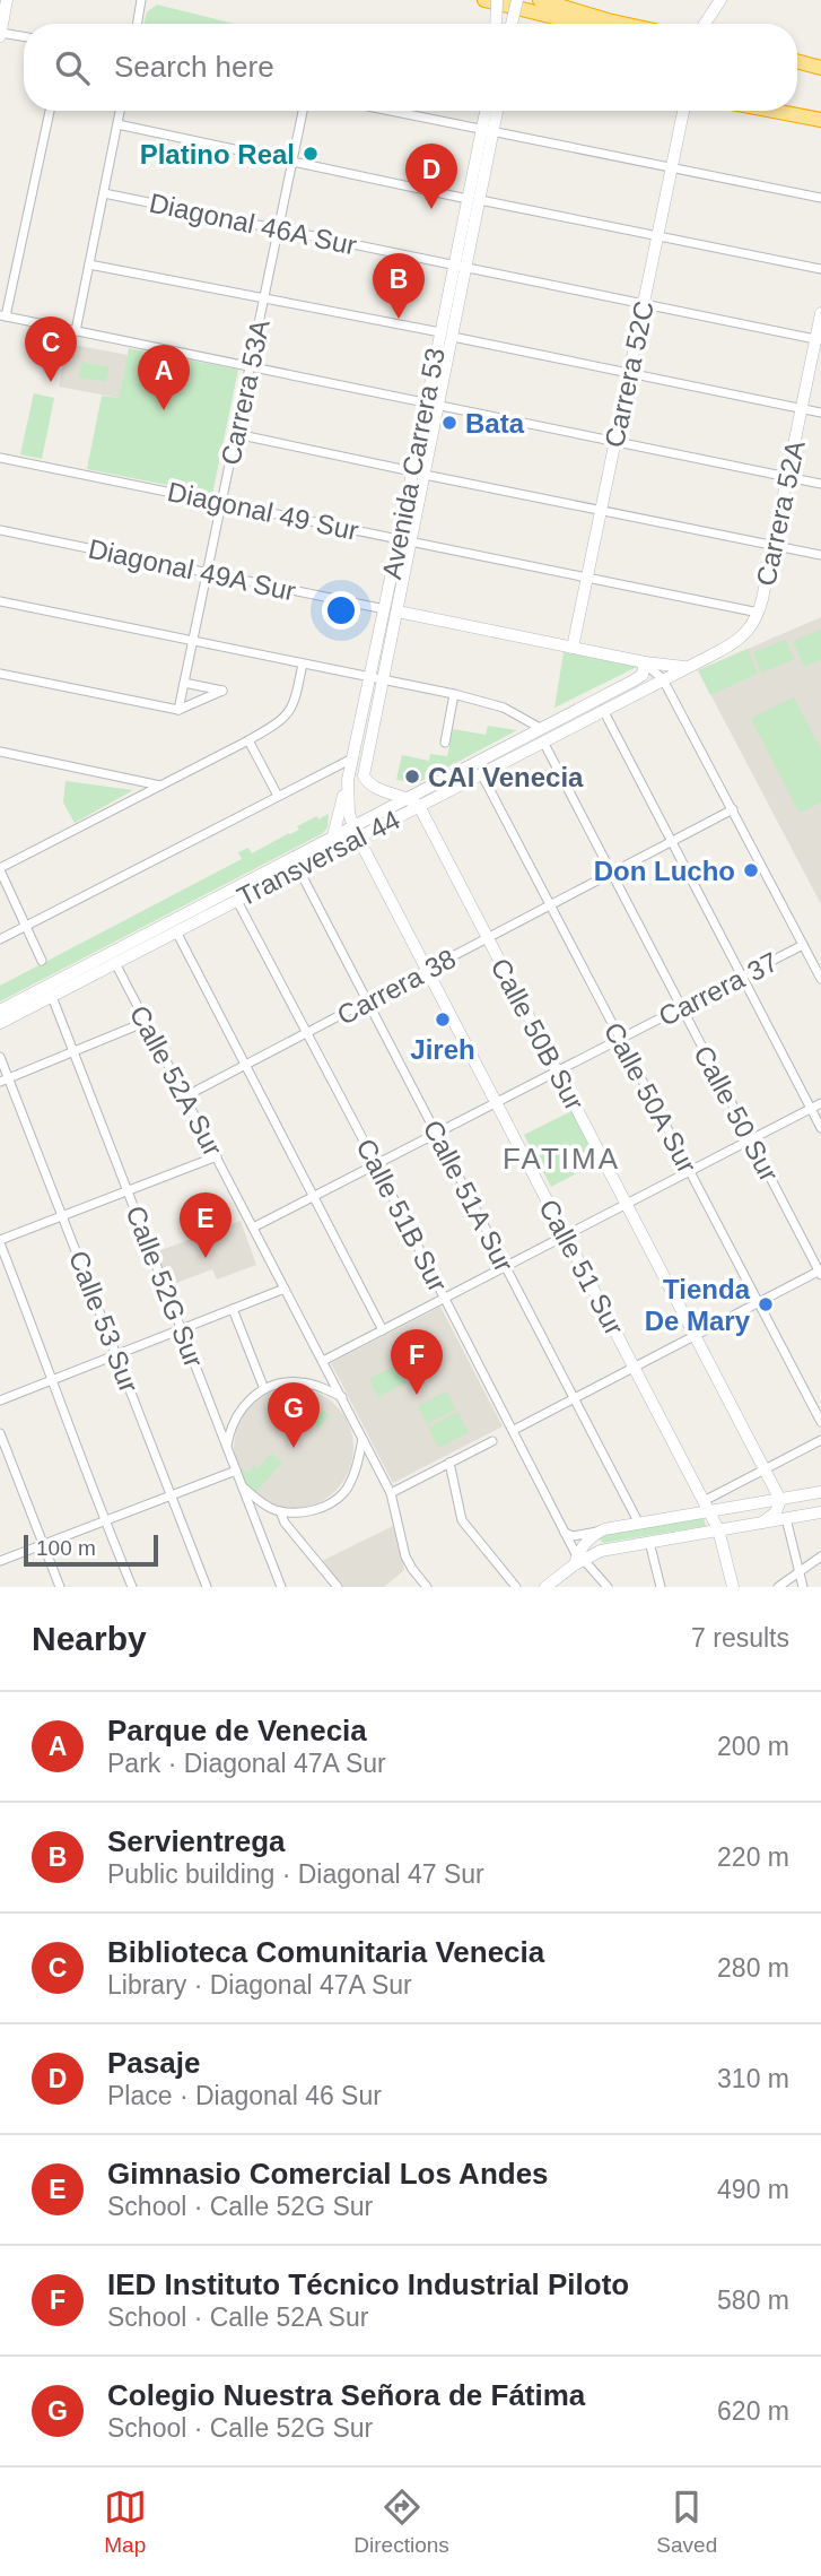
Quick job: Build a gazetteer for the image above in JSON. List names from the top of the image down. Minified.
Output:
{"streets":{"main road":["Carrera 52C","Avenida Carrera 53","Carrera 52A","Transversal 44","Calle 50B Sur","Calle 51 Sur"],"street":["Diagonal 46A Sur","Carrera 53A","Diagonal 49 Sur","Diagonal 49A Sur","Carrera 38","Carrera 37","Calle 52A Sur","Calle 50A Sur","Calle 50 Sur","Calle 51A Sur","Calle 51B Sur","Calle 52G Sur","Calle 53 Sur"]},"crossings":[["Diagonal 46A Sur","Carrera 52C"],["Diagonal 46A Sur","Carrera 53A"],["Diagonal 46A Sur","Avenida Carrera 53"],["Diagonal 46A Sur","Carrera 52A"],["Carrera 52C","Diagonal 49 Sur"],["Carrera 53A","Diagonal 49 Sur"],["Carrera 53A","Diagonal 49A Sur"],["Avenida Carrera 53","Diagonal 49 Sur"],["Avenida Carrera 53","Diagonal 49A Sur"],["Avenida Carrera 53","Transversal 44"],["Avenida Carrera 53","Calle 50B Sur"],["Avenida Carrera 53","Calle 51 Sur"],["Diagonal 49 Sur","Carrera 52A"],["Carrera 52A","Transversal 44"],["Transversal 44","Calle 50B Sur"],["Transversal 44","Calle 52A Sur"],["Transversal 44","Calle 50A Sur"],["Transversal 44","Calle 50 Sur"],["Transversal 44","Calle 51A Sur"],["Transversal 44","Calle 51B Sur"],["Transversal 44","Calle 51 Sur"],["Transversal 44","Calle 52G Sur"],["Carrera 38","Calle 50B Sur"],["Carrera 38","Calle 52A Sur"],["Carrera 38","Calle 50A Sur"],["Carrera 38","Calle 50 Sur"],["Carrera 38","Calle 51A Sur"],["Carrera 38","Calle 51B Sur"],["Carrera 38","Calle 51 Sur"],["Carrera 37","Calle 50B Sur"],["Carrera 37","Calle 52A Sur"],["Carrera 37","Calle 50A Sur"],["Carrera 37","Calle 50 Sur"],["Carrera 37","Calle 51A Sur"],["Carrera 37","Calle 51B Sur"],["Carrera 37","Calle 51 Sur"],["Calle 52A Sur","Calle 52G Sur"]],"districts":["FATIMA"],"places":["Platino Real","Bata","CAI Venecia","Don Lucho","Jireh","Tienda De Mary"],"scale_bar":"100 m","page":{"search":"Search here","pins":["D","B","C","A","E","F","G"],"scale":"100 m","heading":["Nearby","7 results"],"list":[{"mark":"A","name":"Parque de Venecia","note":"Park · Diagonal 47A Sur","value":"200 m"},{"mark":"B","name":"Servientrega","note":"Public building · Diagonal 47 Sur","value":"220 m"},{"mark":"C","name":"Biblioteca Comunitaria Venecia","note":"Library · Diagonal 47A Sur","value":"280 m"},{"mark":"D","name":"Pasaje","note":"Place · Diagonal 46 Sur","value":"310 m"},{"mark":"E","name":"Gimnasio Comercial Los Andes","note":"School · Calle 52G Sur","value":"490 m"},{"mark":"F","name":"IED Instituto Técnico Industrial Piloto","note":"School · Calle 52A Sur","value":"580 m"},{"mark":"G","name":"Colegio Nuestra Señora de Fátima","note":"School · Calle 52G Sur","value":"620 m"}],"nav":["Map","Directions","Saved"]}}
